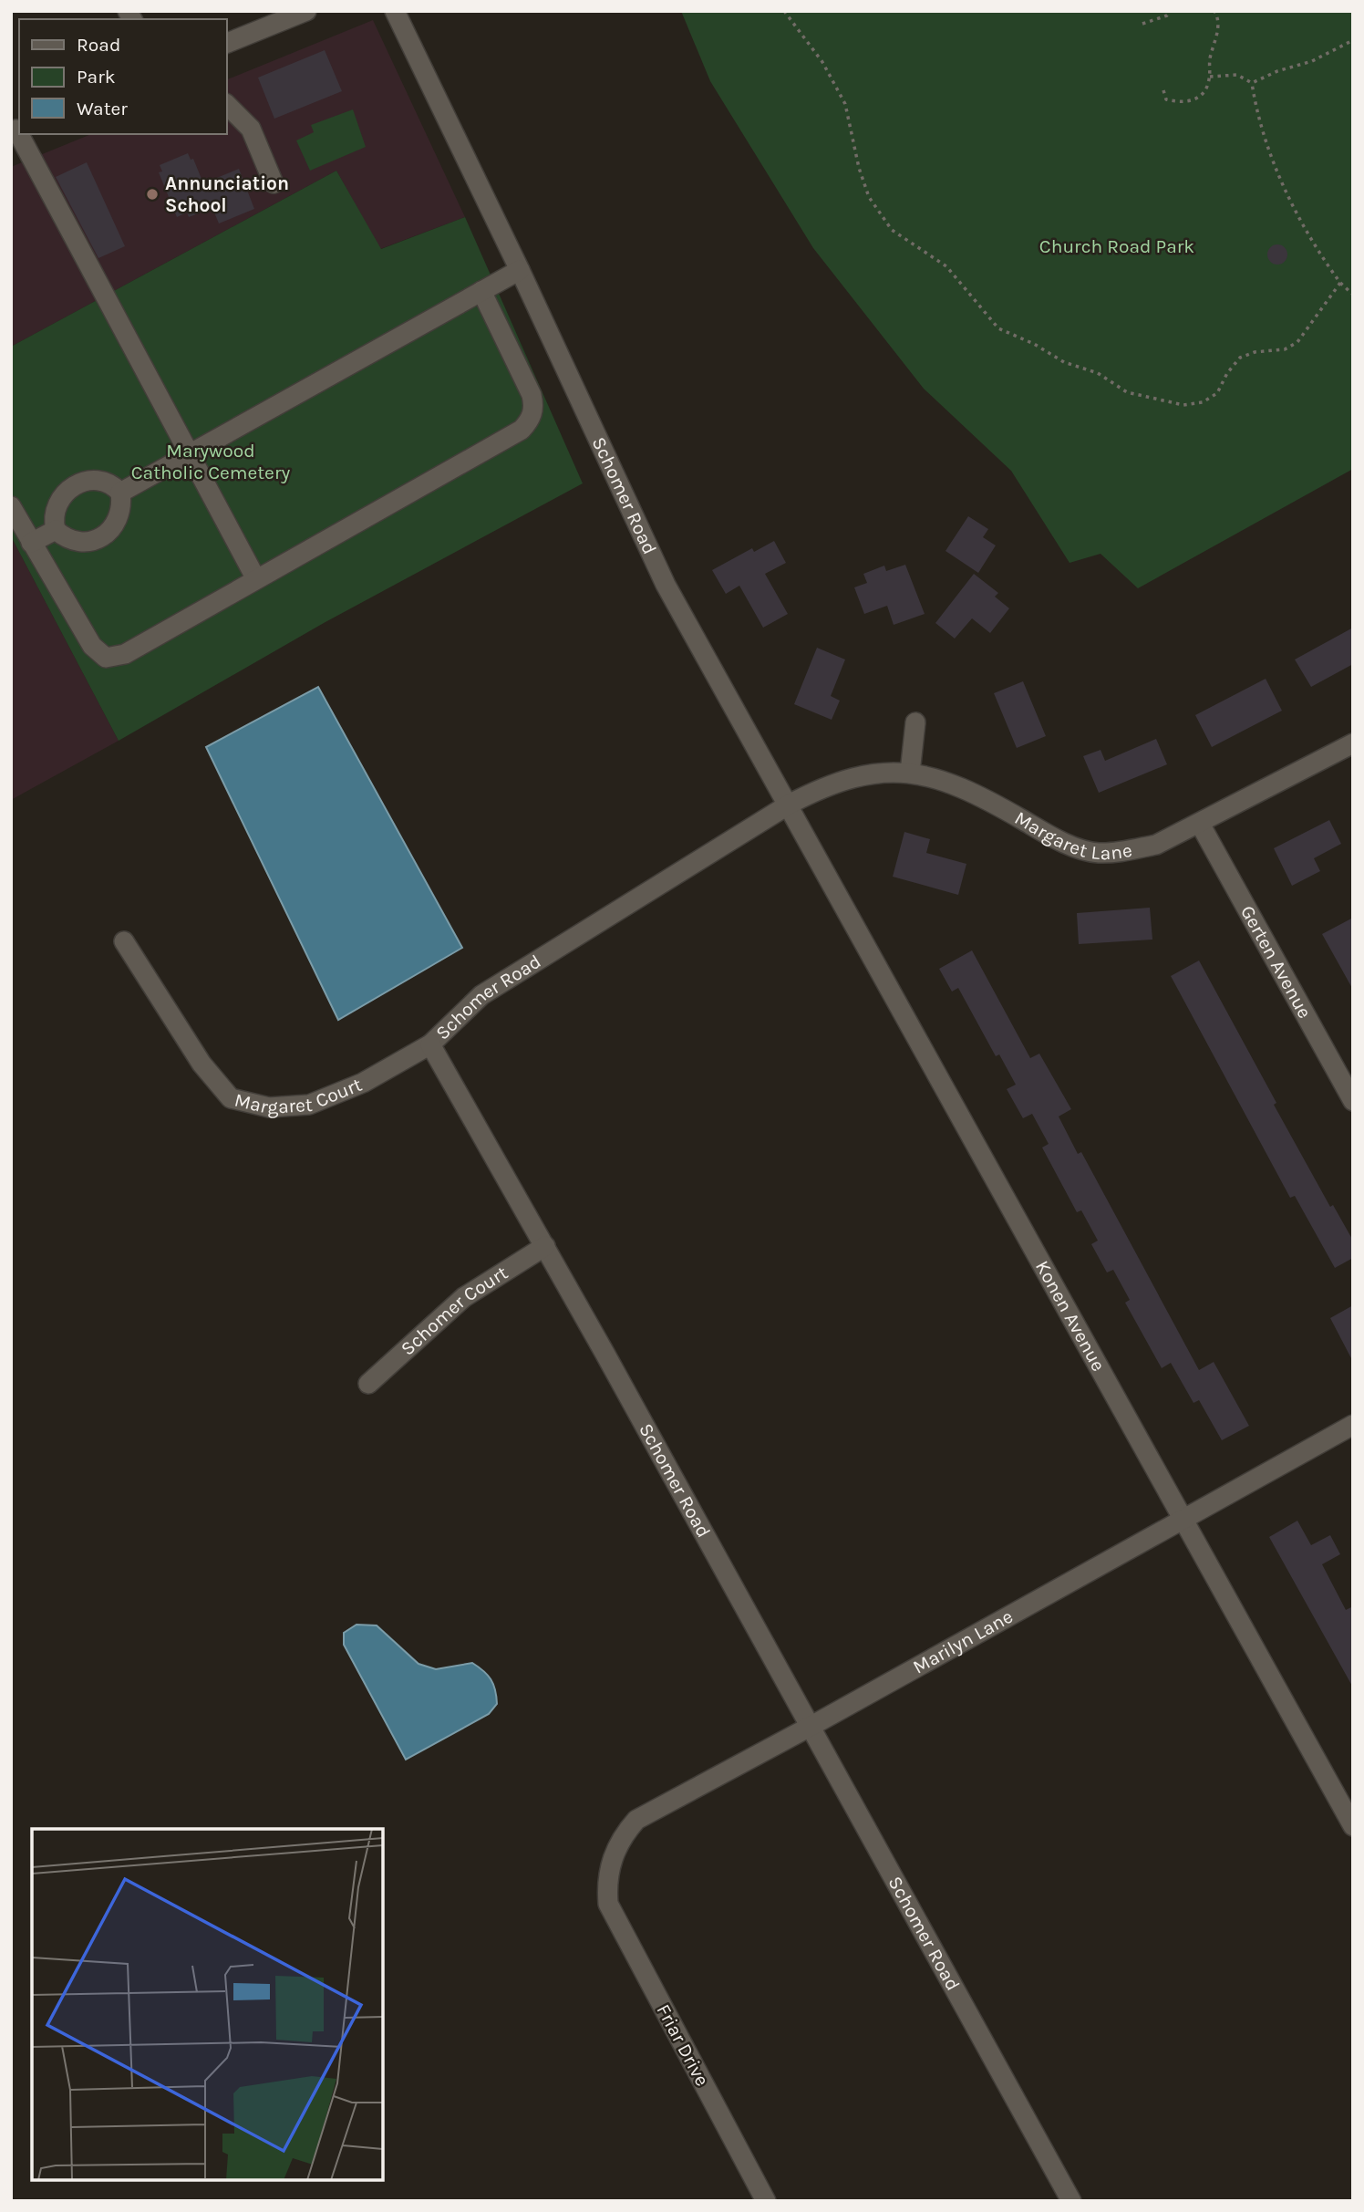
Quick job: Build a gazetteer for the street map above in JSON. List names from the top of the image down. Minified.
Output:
{"streets":{"street":["Schomer Road","Margaret Lane","Gerten Avenue","Margaret Court","Schomer Court","Konen Avenue","Marilyn Lane","Friar Drive"]},"crossings":[["Schomer Road","Margaret Lane"],["Schomer Road","Margaret Court"],["Schomer Road","Schomer Court"],["Schomer Road","Konen Avenue"],["Schomer Road","Marilyn Lane"],["Margaret Lane","Gerten Avenue"],["Margaret Lane","Konen Avenue"],["Konen Avenue","Marilyn Lane"],["Marilyn Lane","Friar Drive"]],"parks":["Church Road Park","Marywood Catholic Cemetery"],"places":["Annunciation School"],"legend":["Road","Park","Water"]}
